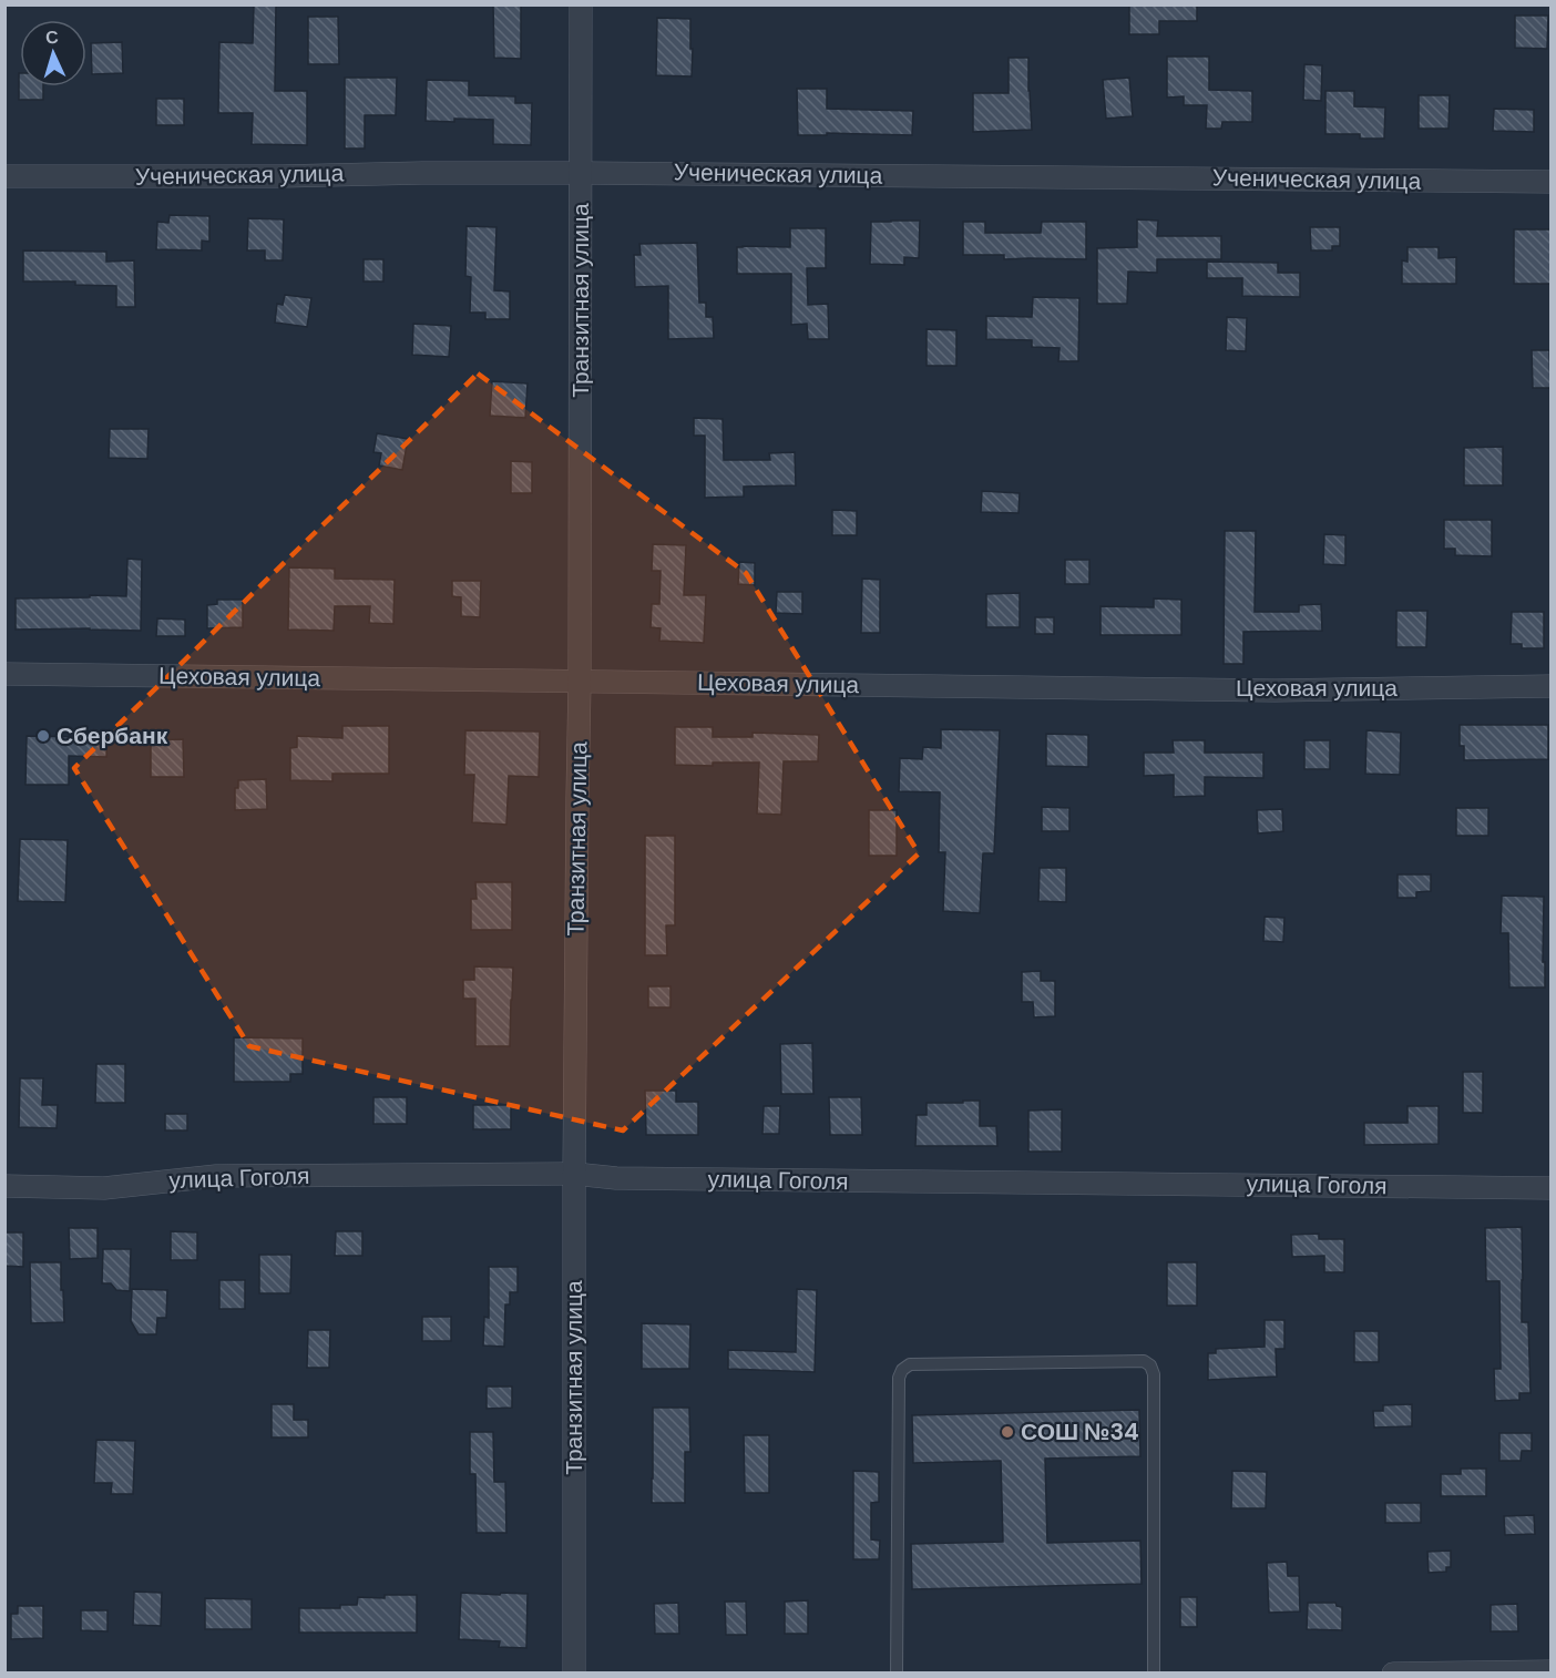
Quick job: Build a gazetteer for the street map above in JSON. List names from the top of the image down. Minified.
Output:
{"streets":{"street":["Ученическая улица","Транзитная улица","Цеховая улица","улица Гоголя"]},"crossings":[["Ученическая улица","Транзитная улица"],["Транзитная улица","Цеховая улица"],["Транзитная улица","улица Гоголя"]],"places":["Сбербанк","СОШ №34"],"north":"top"}
